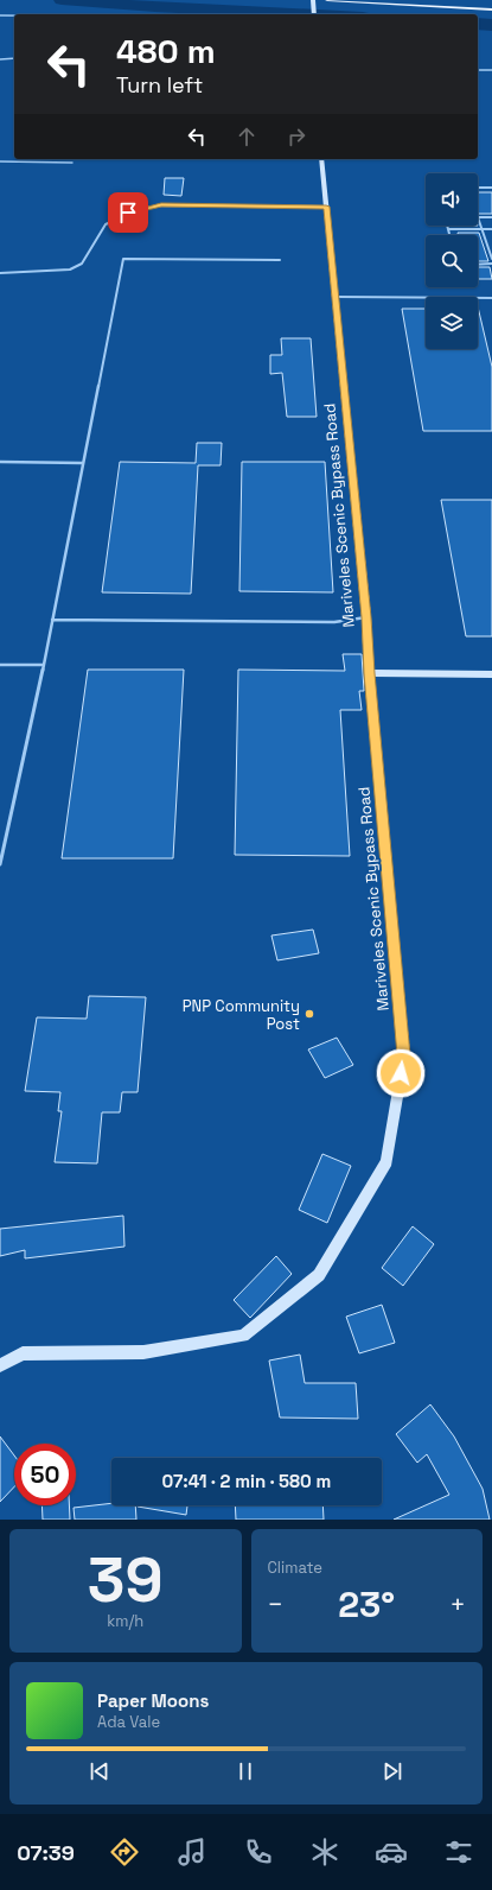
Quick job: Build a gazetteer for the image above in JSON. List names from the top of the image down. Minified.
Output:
{"streets":{"main road":["Mariveles Scenic Bypass Road"]},"places":["PNP Community Post"],"page":{"turn":["480 m","Turn left"],"limit":"50","trip":"07:41 · 2 min · 580 m","tile":[["39","km/h"],"Climate"],"heat":["−","23°","+"],"song":["Paper Moons","Ada Vale"],"tabs":"07:39"}}
